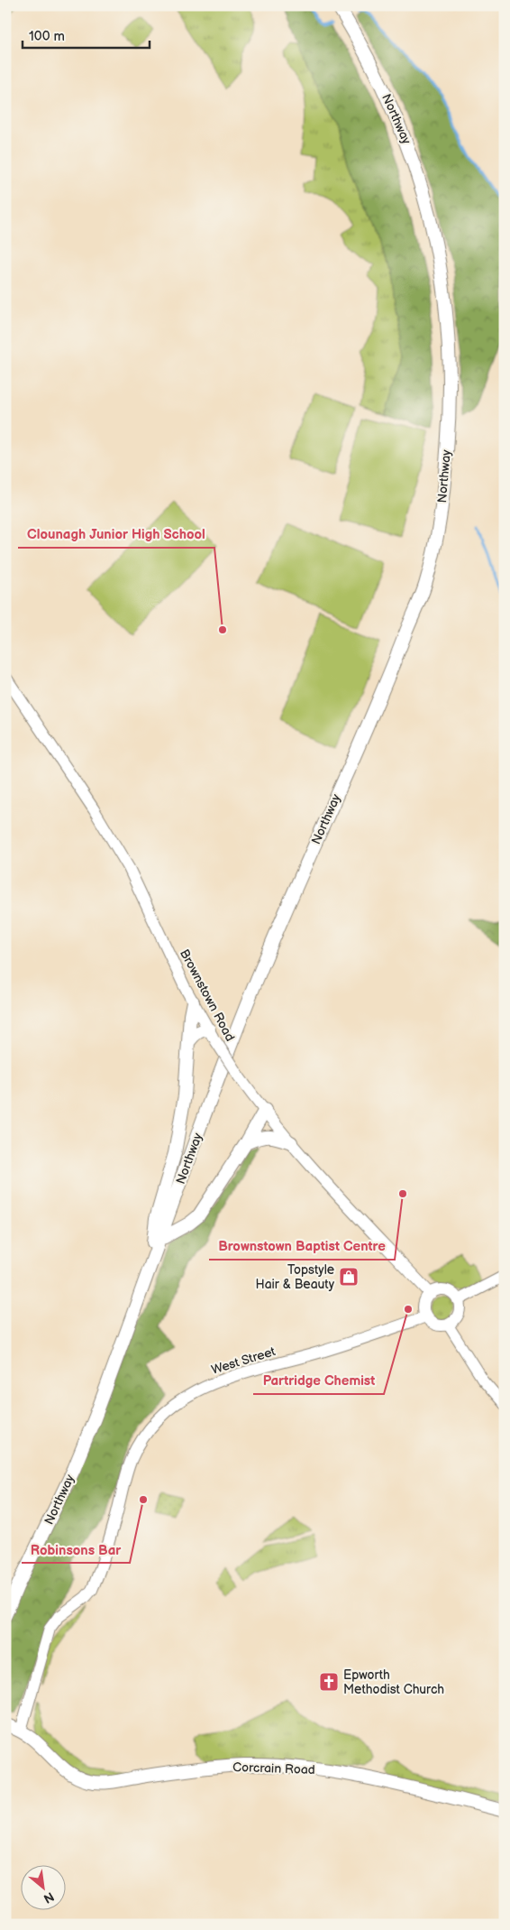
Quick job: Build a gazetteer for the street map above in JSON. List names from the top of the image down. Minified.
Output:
{"streets":{"main road":["Northway","Brownstown Road","West Street","Corcrain Road"]},"crossings":[["Brownstown Road","West Street"],["West Street","Corcrain Road"]],"places":{"other":["Clounagh Junior High School","Brownstown Baptist Centre","Partridge Chemist","Robinsons Bar"],"shop":["Topstyle Hair & Beauty"],"church":["Epworth Methodist Church"]},"scale_bar":"100 m","north":"bottom right"}
